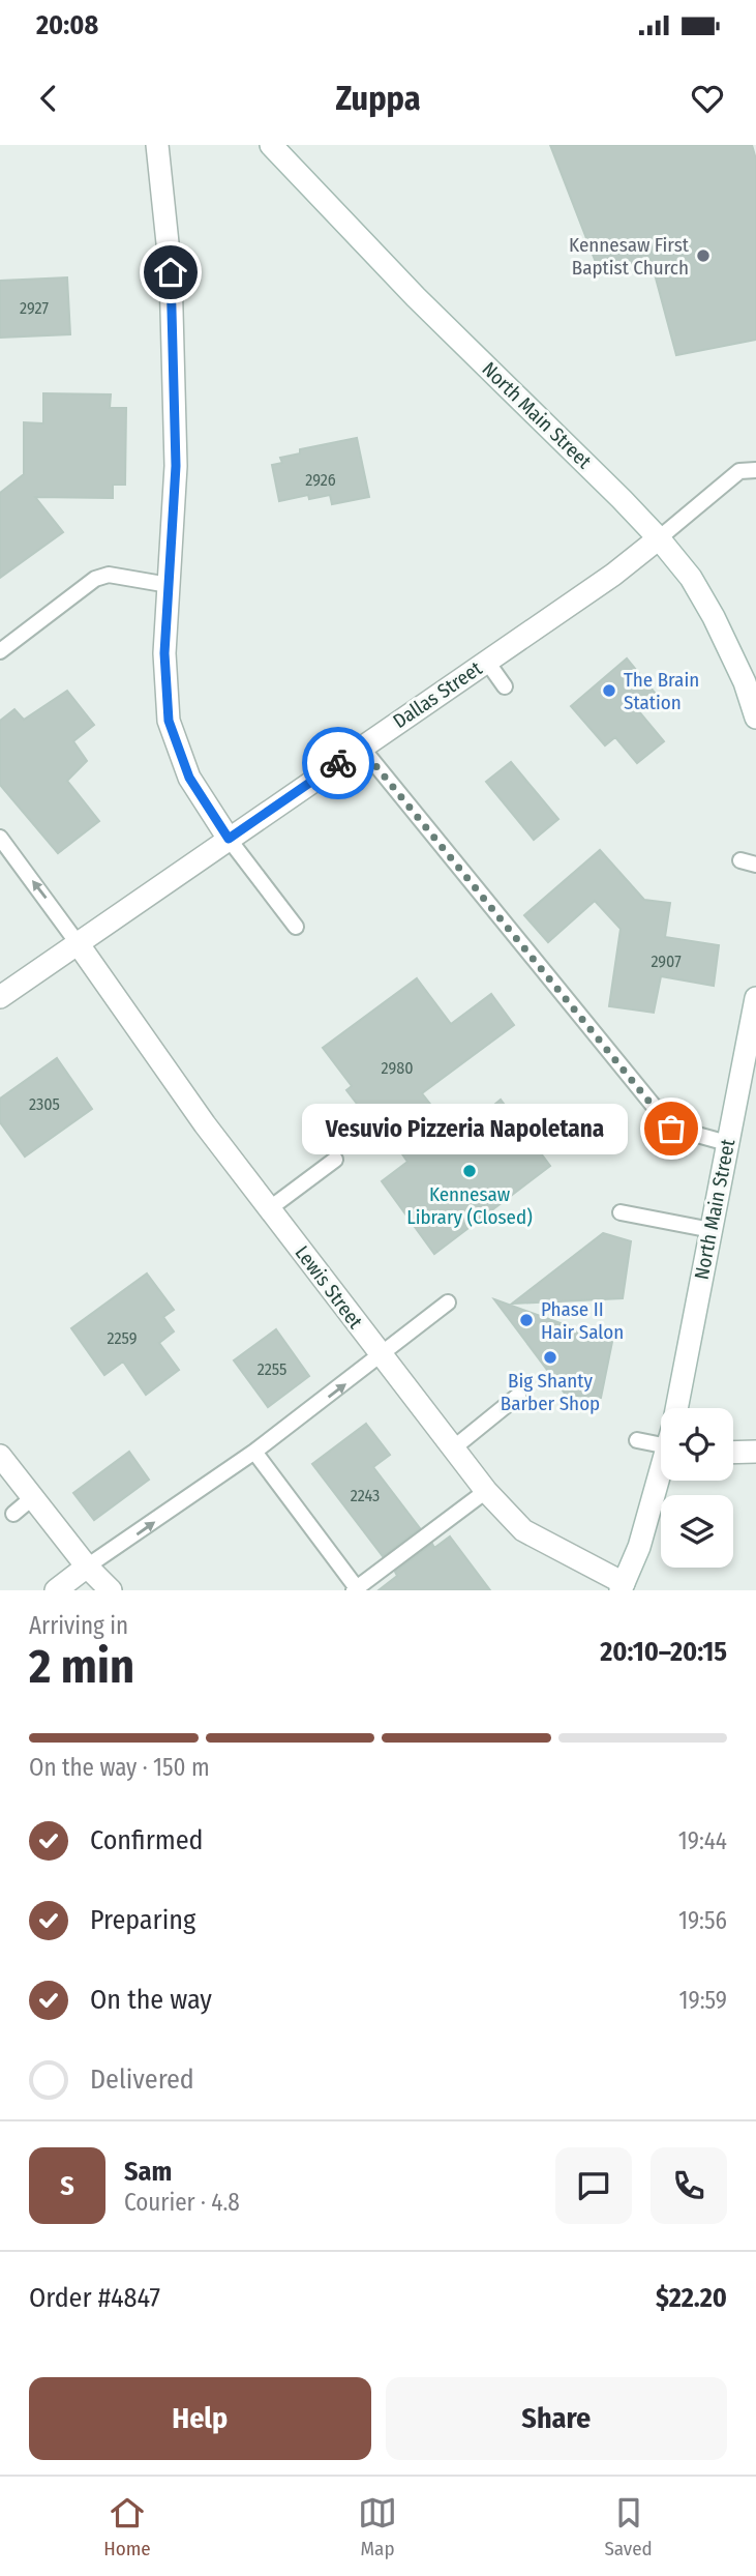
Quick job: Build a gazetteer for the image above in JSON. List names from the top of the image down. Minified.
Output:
{"streets":{"street":["North Main Street","Dallas Street","Lewis Street"]},"crossings":[["North Main Street","Dallas Street"],["North Main Street","Lewis Street"],["Dallas Street","Lewis Street"]],"places":["Kennesaw First Baptist Church","The Brain Station","Vesuvio Pizzeria Napoletana","Kennesaw Library (Closed)","Phase II Hair Salon","Big Shanty Barber Shop"],"house_numbers":["2927","2926","2907","2980","2305","2259","2255","2243"],"page":{"status":"20:08","header":"Zuppa","bubble":"Vesuvio Pizzeria Napoletana","heading":["2 min","Arriving in","20:10–20:15"],"panel":["Sam","Courier · 4.8","Order #4847","$22.20"],"bar":"On the way · 150 m","list":[["Confirmed","19:44"],["Preparing","19:56"],["On the way","19:59"],"Delivered"],"round":"S","buttons":["Help","Share"],"tabs":["Home","Map","Saved"]}}
